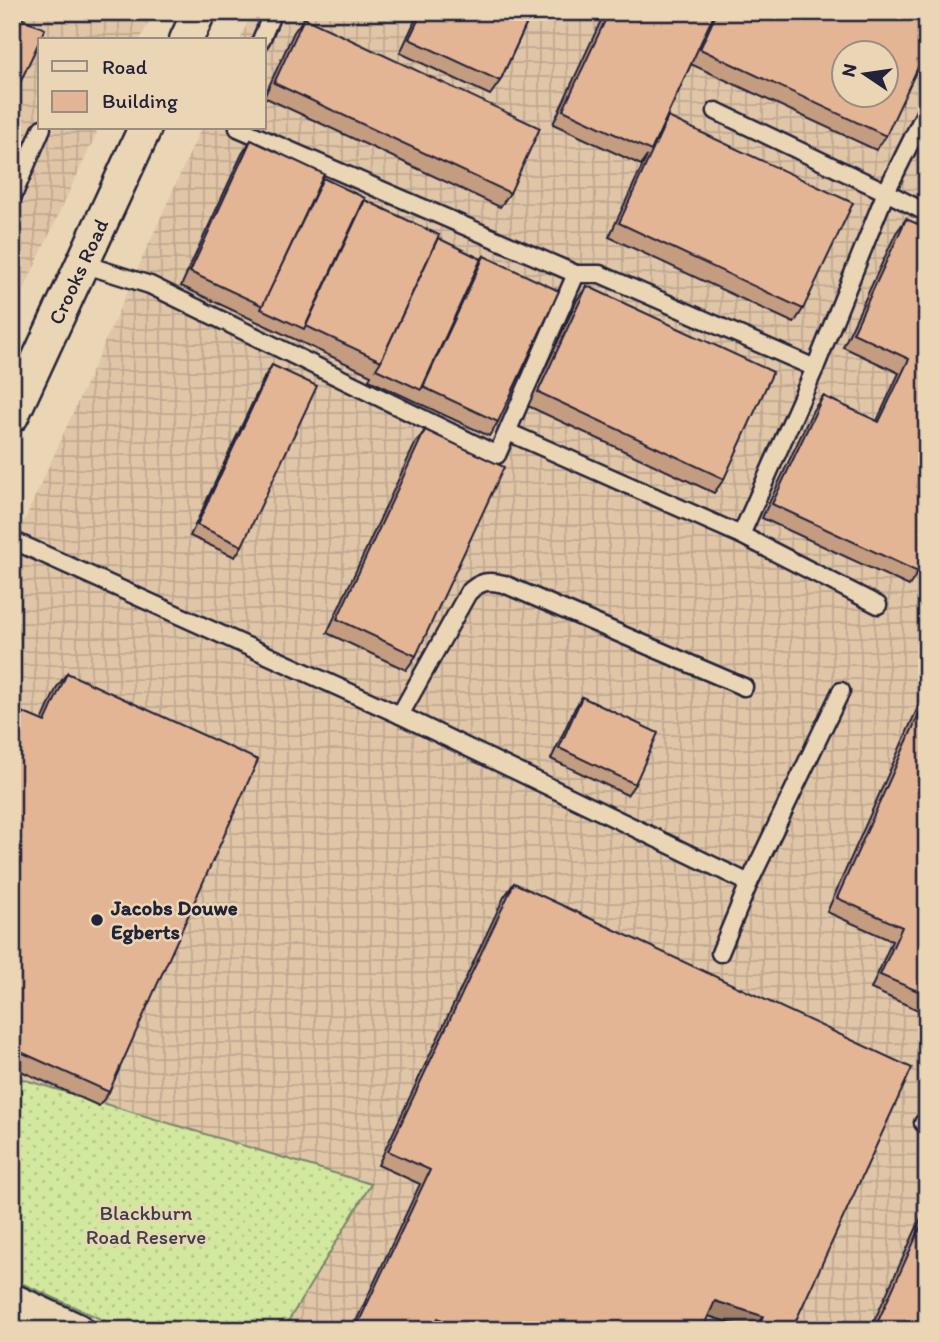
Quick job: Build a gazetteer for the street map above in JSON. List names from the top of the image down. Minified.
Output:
{"streets":{"street":["Crooks Road"]},"parks":["Blackburn Road Reserve"],"places":["Jacobs Douwe Egberts"],"legend":["Road","Building"],"north":"left"}
